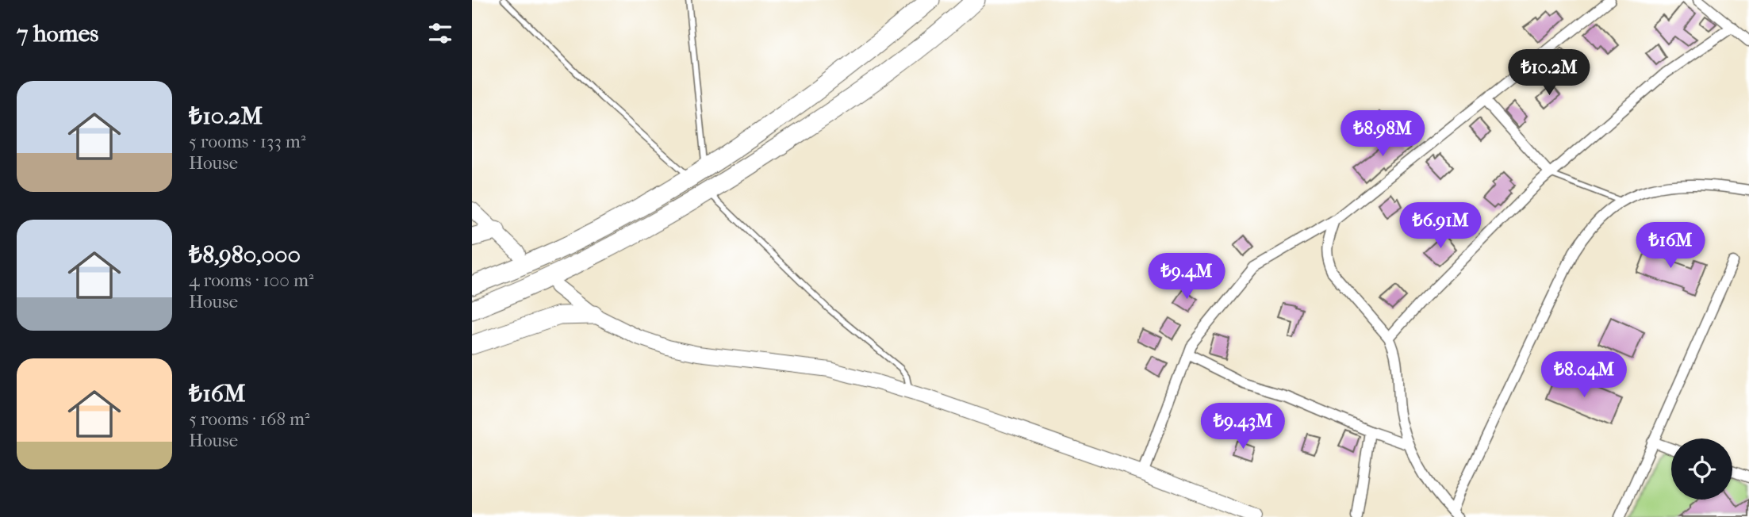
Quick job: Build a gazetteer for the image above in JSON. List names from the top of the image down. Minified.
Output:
{"page":{"heading":"7 homes","price":["₺10.2M","₺8.98M","₺6.91M","₺16M","₺9.4M","₺8.04M","₺9.43M"],"list":[{"name":"₺10.2M","note":"5 rooms · 133 m² · House"},{"name":"₺8,980,000","note":"4 rooms · 100 m² · House"},{"name":"₺16M","note":"5 rooms · 168 m² · House"}]}}
